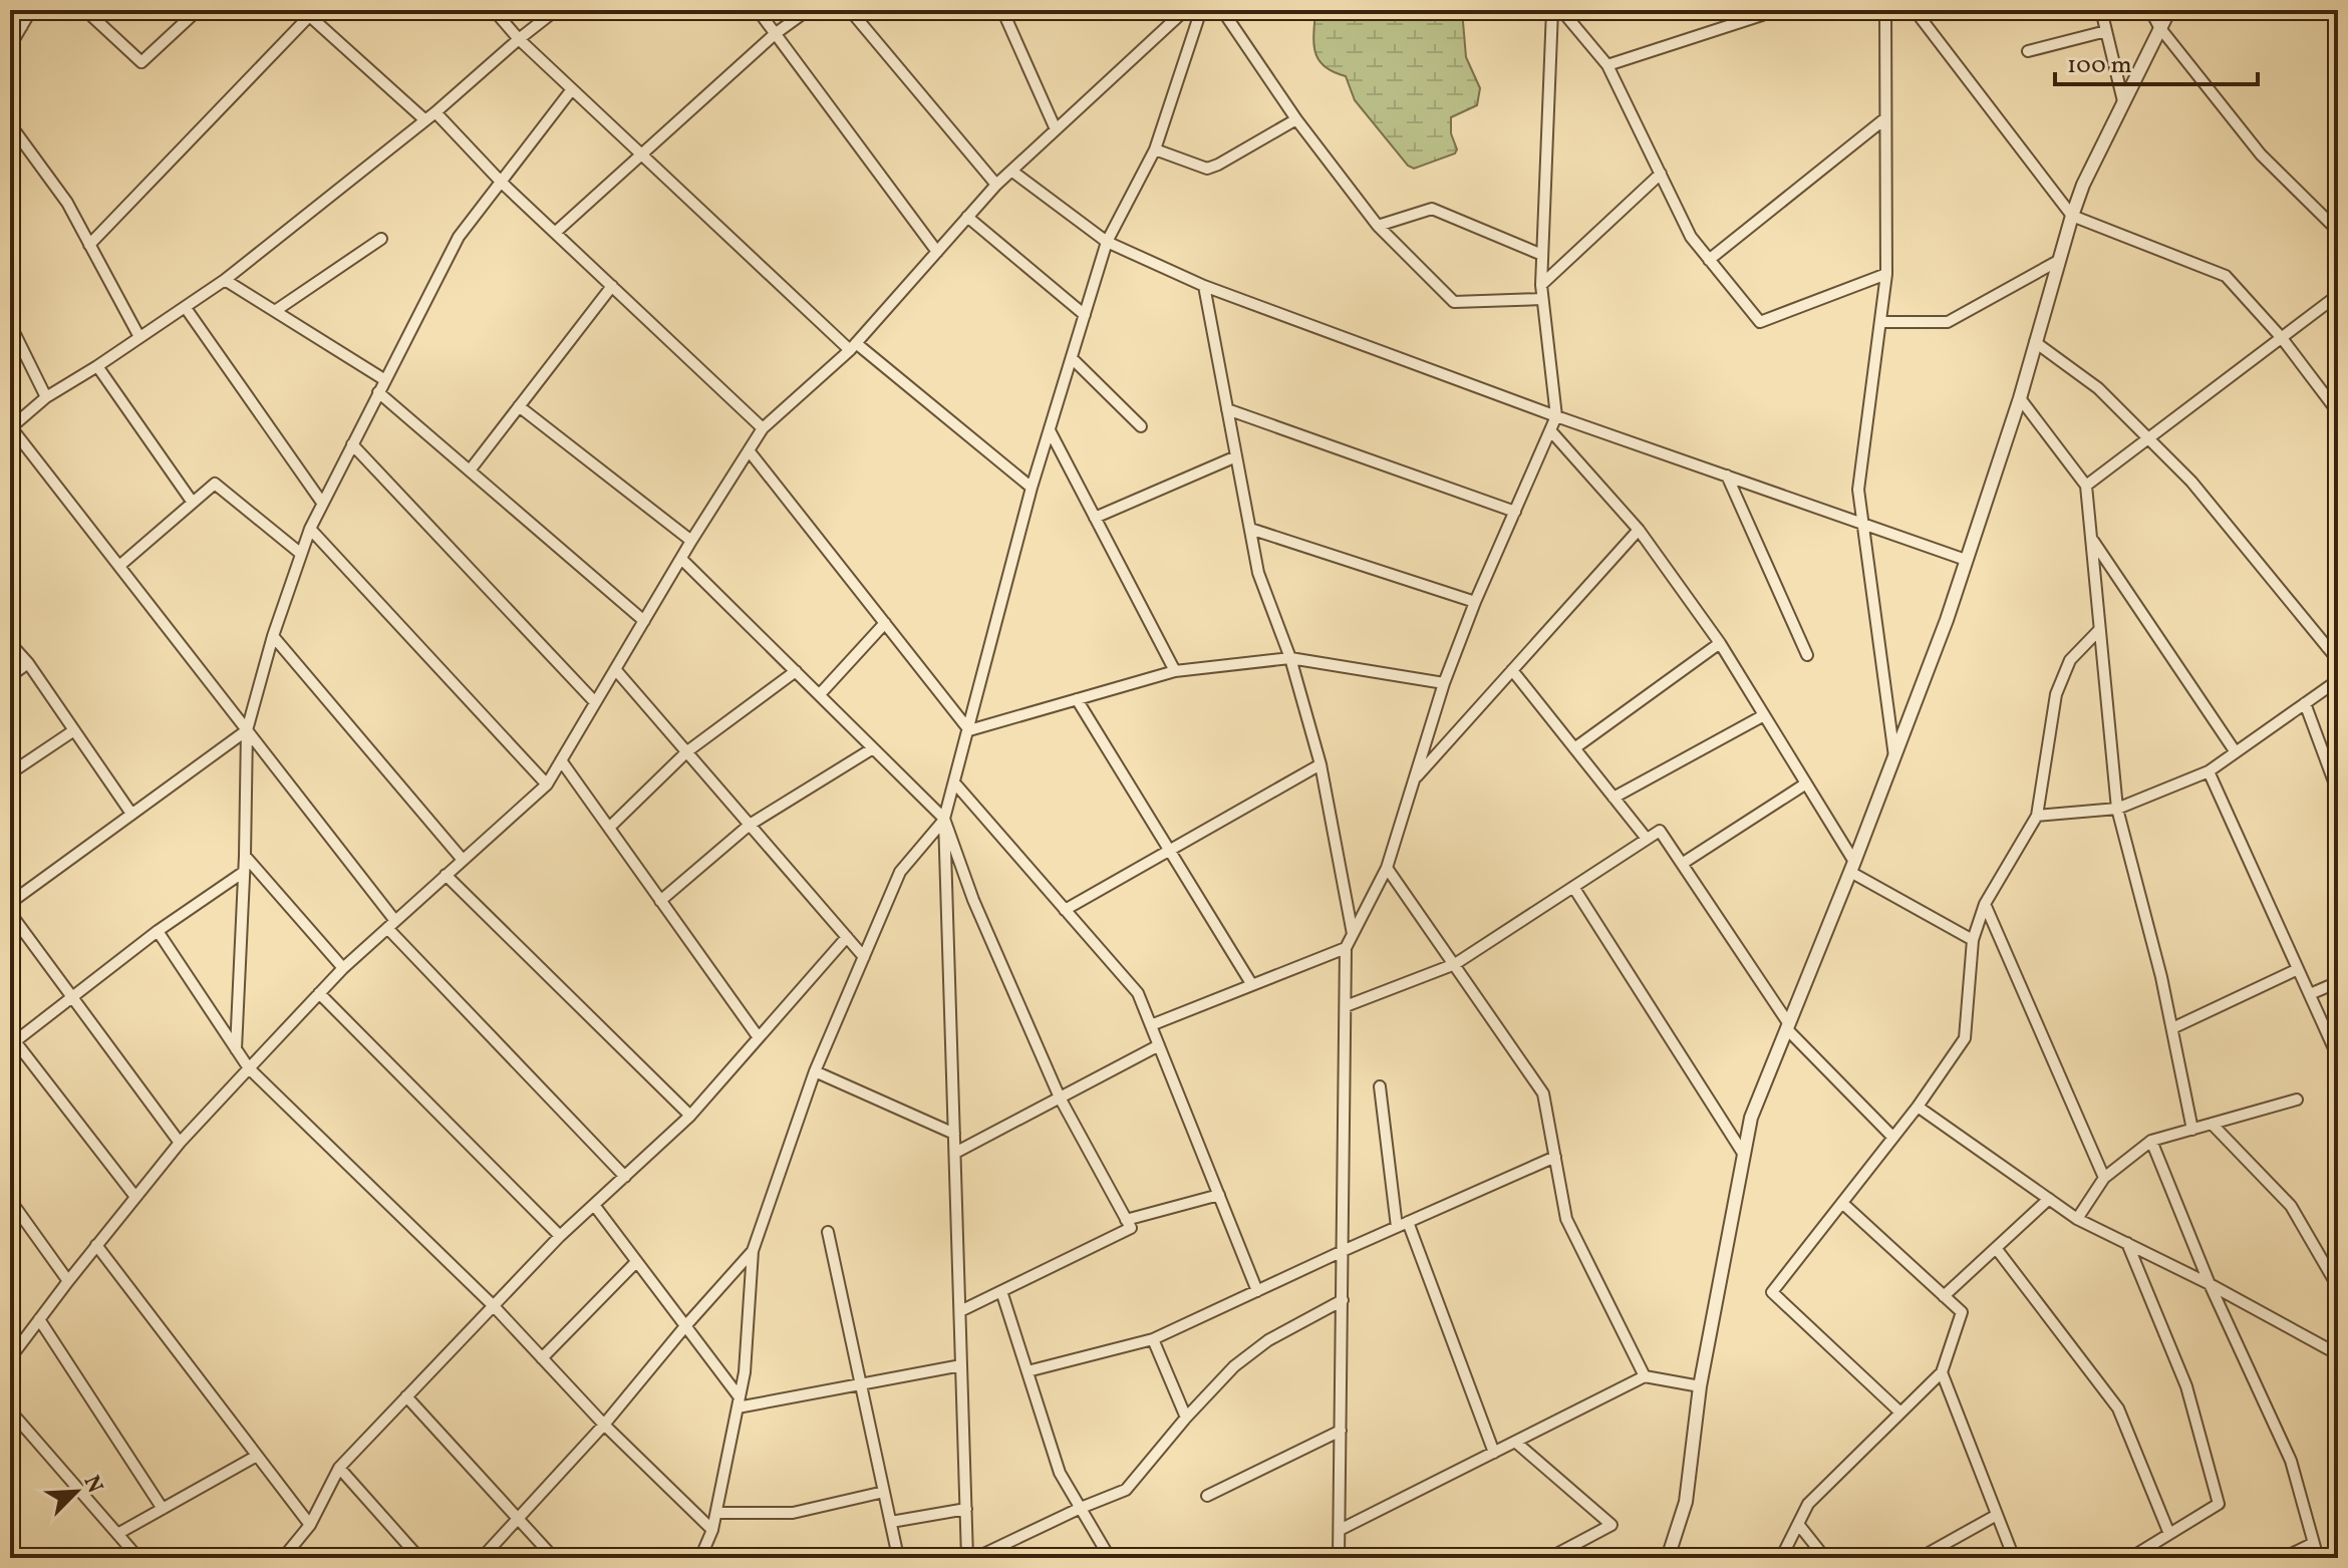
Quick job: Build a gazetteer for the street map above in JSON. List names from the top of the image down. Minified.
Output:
{"scale_bar":"100 m","north":"top right"}
